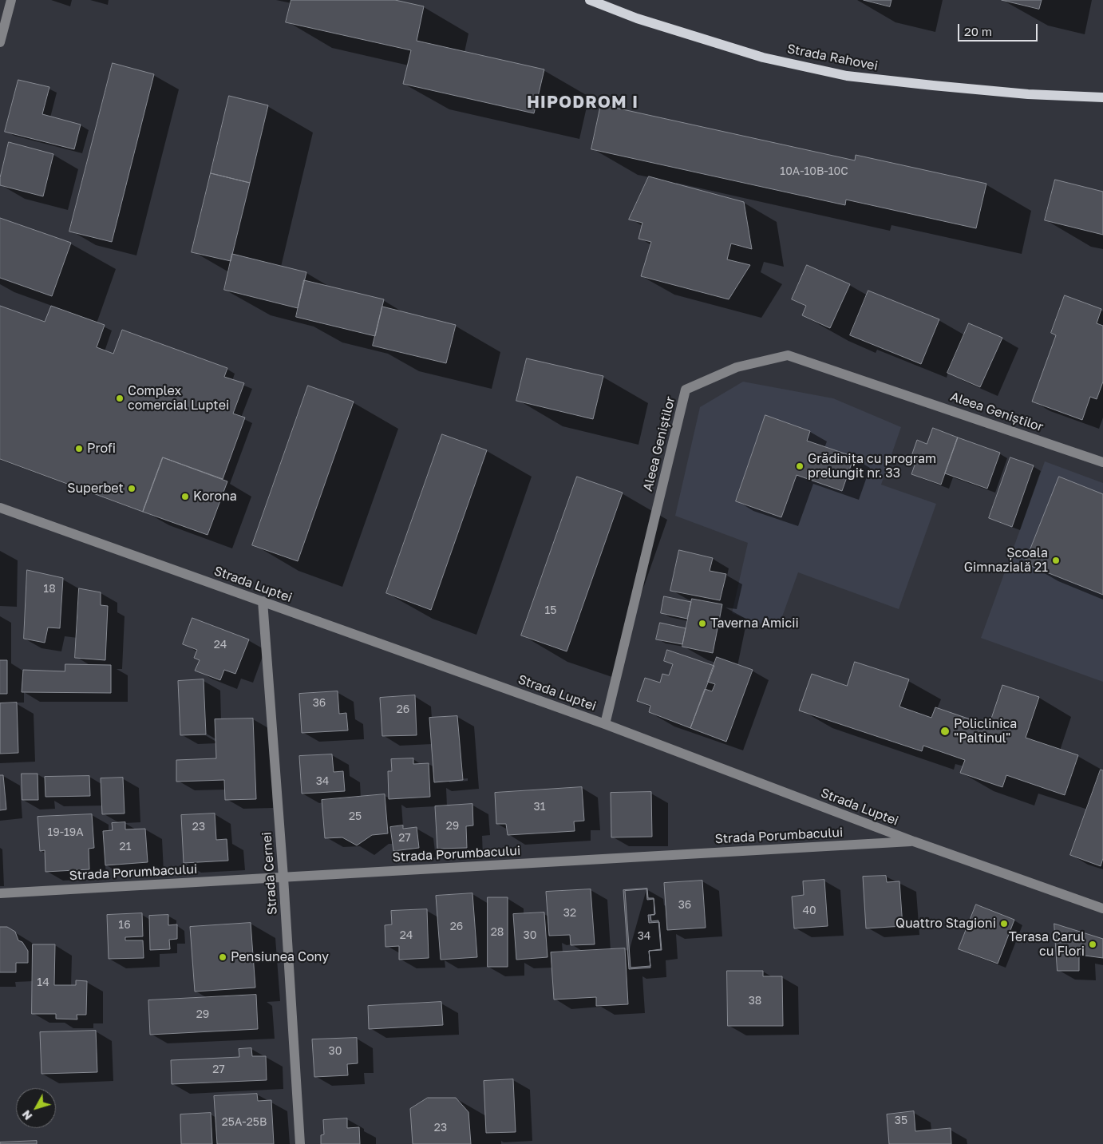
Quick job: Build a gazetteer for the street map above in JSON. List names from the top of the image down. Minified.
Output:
{"streets":{"main road":["Strada Rahovei"],"street":["Aleea Geniștilor","Strada Luptei","Strada Porumbacului","Strada Cernei"]},"crossings":[["Aleea Geniștilor","Strada Luptei"],["Strada Luptei","Strada Porumbacului"],["Strada Luptei","Strada Cernei"],["Strada Porumbacului","Strada Cernei"]],"districts":["HIPODROM I"],"places":["Complex comercial Luptei","Profi","Grădinița cu program prelungit nr. 33","Superbet","Korona","Școala Gimnazială 21","Taverna Amicii","Policlinica \"Paltinul\"","Quattro Stagioni","Terasa Carul cu Flori","Pensiunea Cony"],"house_numbers":["10A-10B-10C","18","15","24","36","26","34","31","25","29","23","19-19A","27","21","36","40","32","16","26","28","24","30","34","14","38","29","30","27","35","25A-25B","23"],"scale_bar":"20 m","north":"bottom left"}
